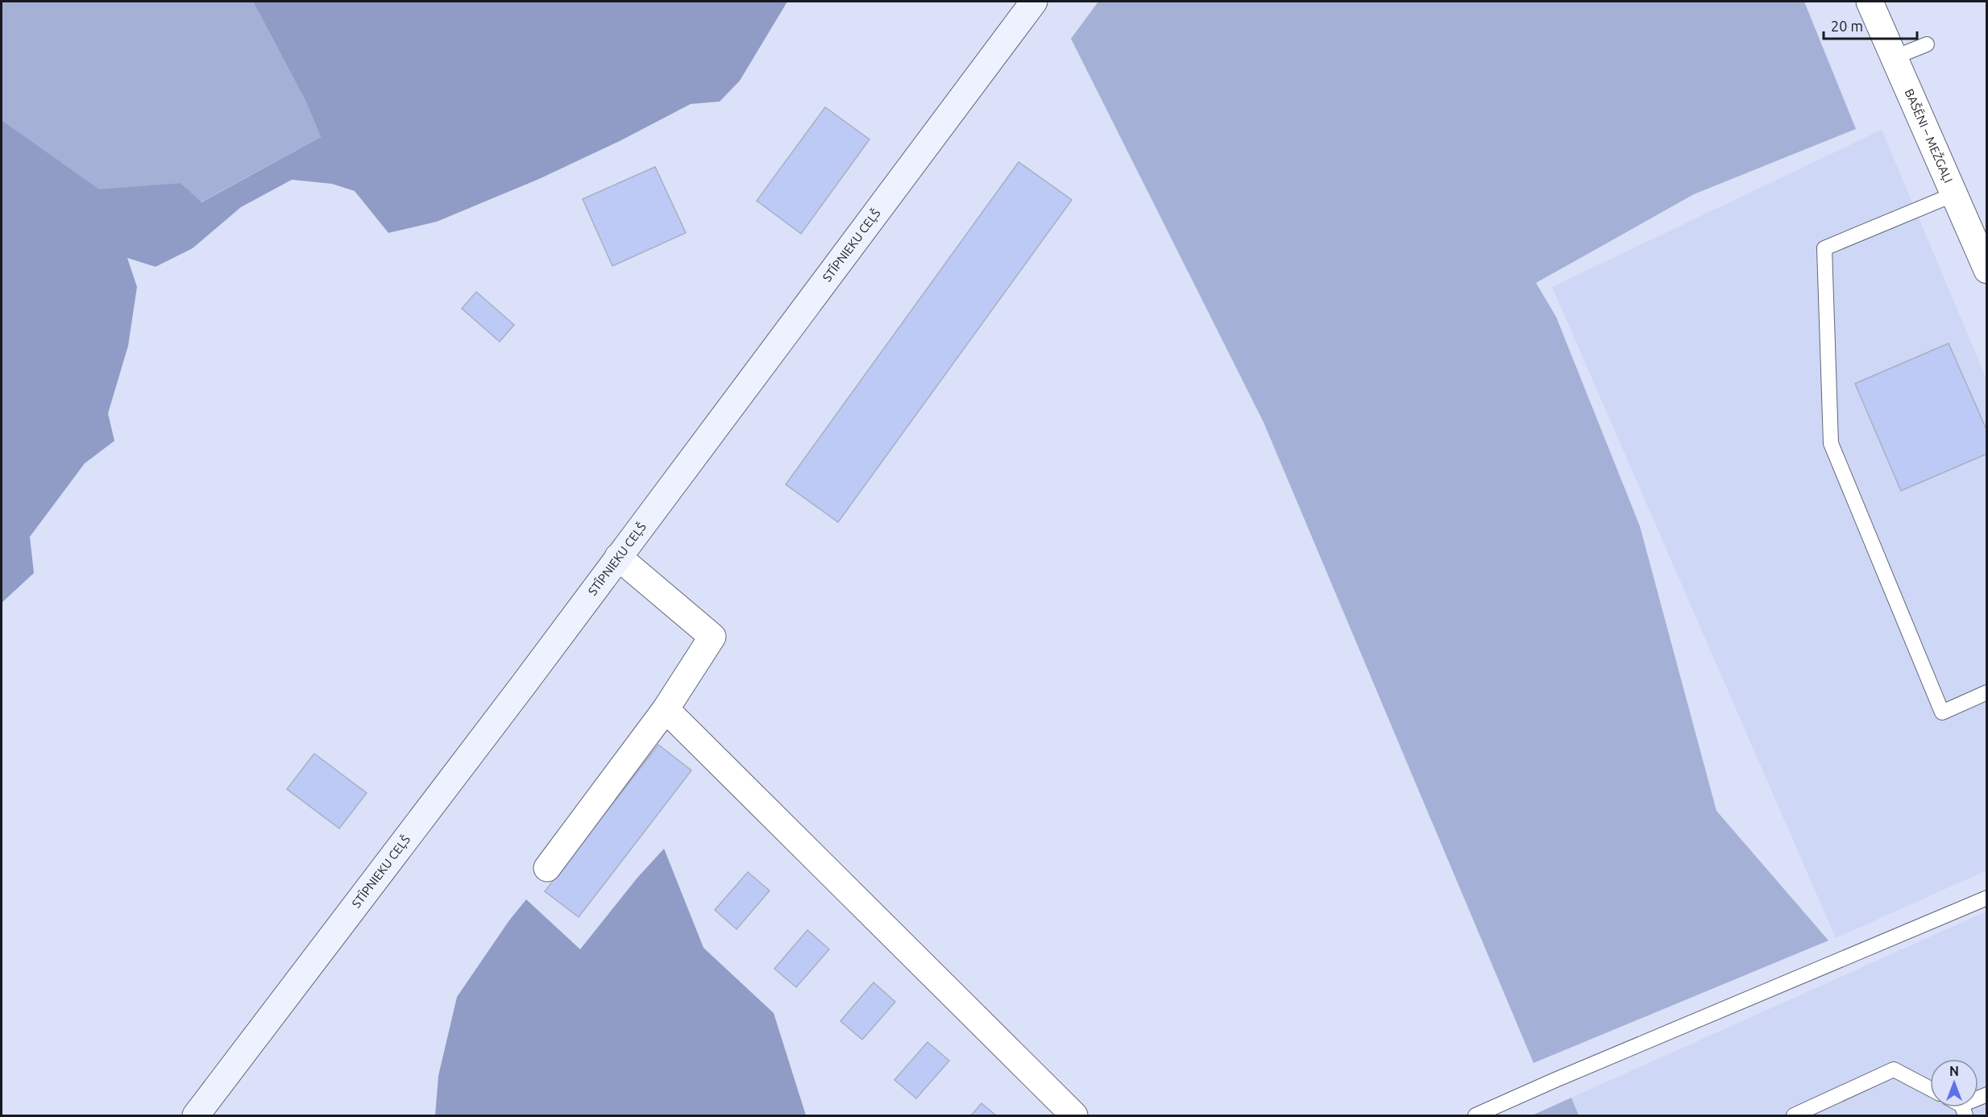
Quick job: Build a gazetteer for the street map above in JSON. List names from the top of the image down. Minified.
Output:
{"streets":{"main road":["STĪPNIEKU CEĻŠ"],"street":["BAŠĒNI – MEŽGAĻI"]},"scale_bar":"20 m","north":"top"}
